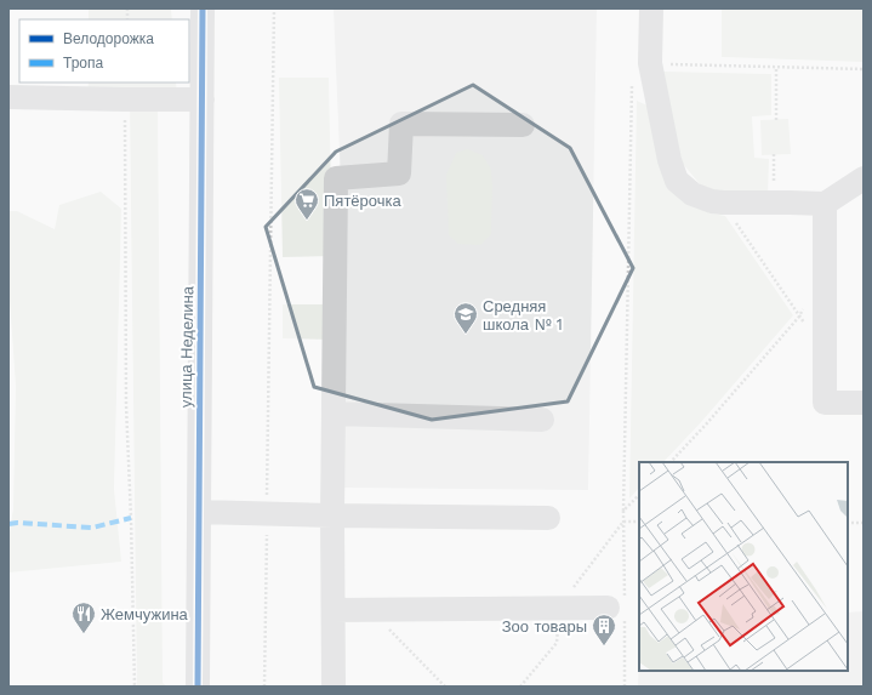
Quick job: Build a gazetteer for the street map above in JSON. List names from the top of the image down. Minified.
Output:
{"streets":{"street":["улица Неделина"]},"places":{"supermarket":["Пятёрочка"],"school or university":["Средняя школа № 1"],"restaurant":["Жемчужина"],"building":["Зоо товары"]},"legend":["Велодорожка","Тропа"]}
